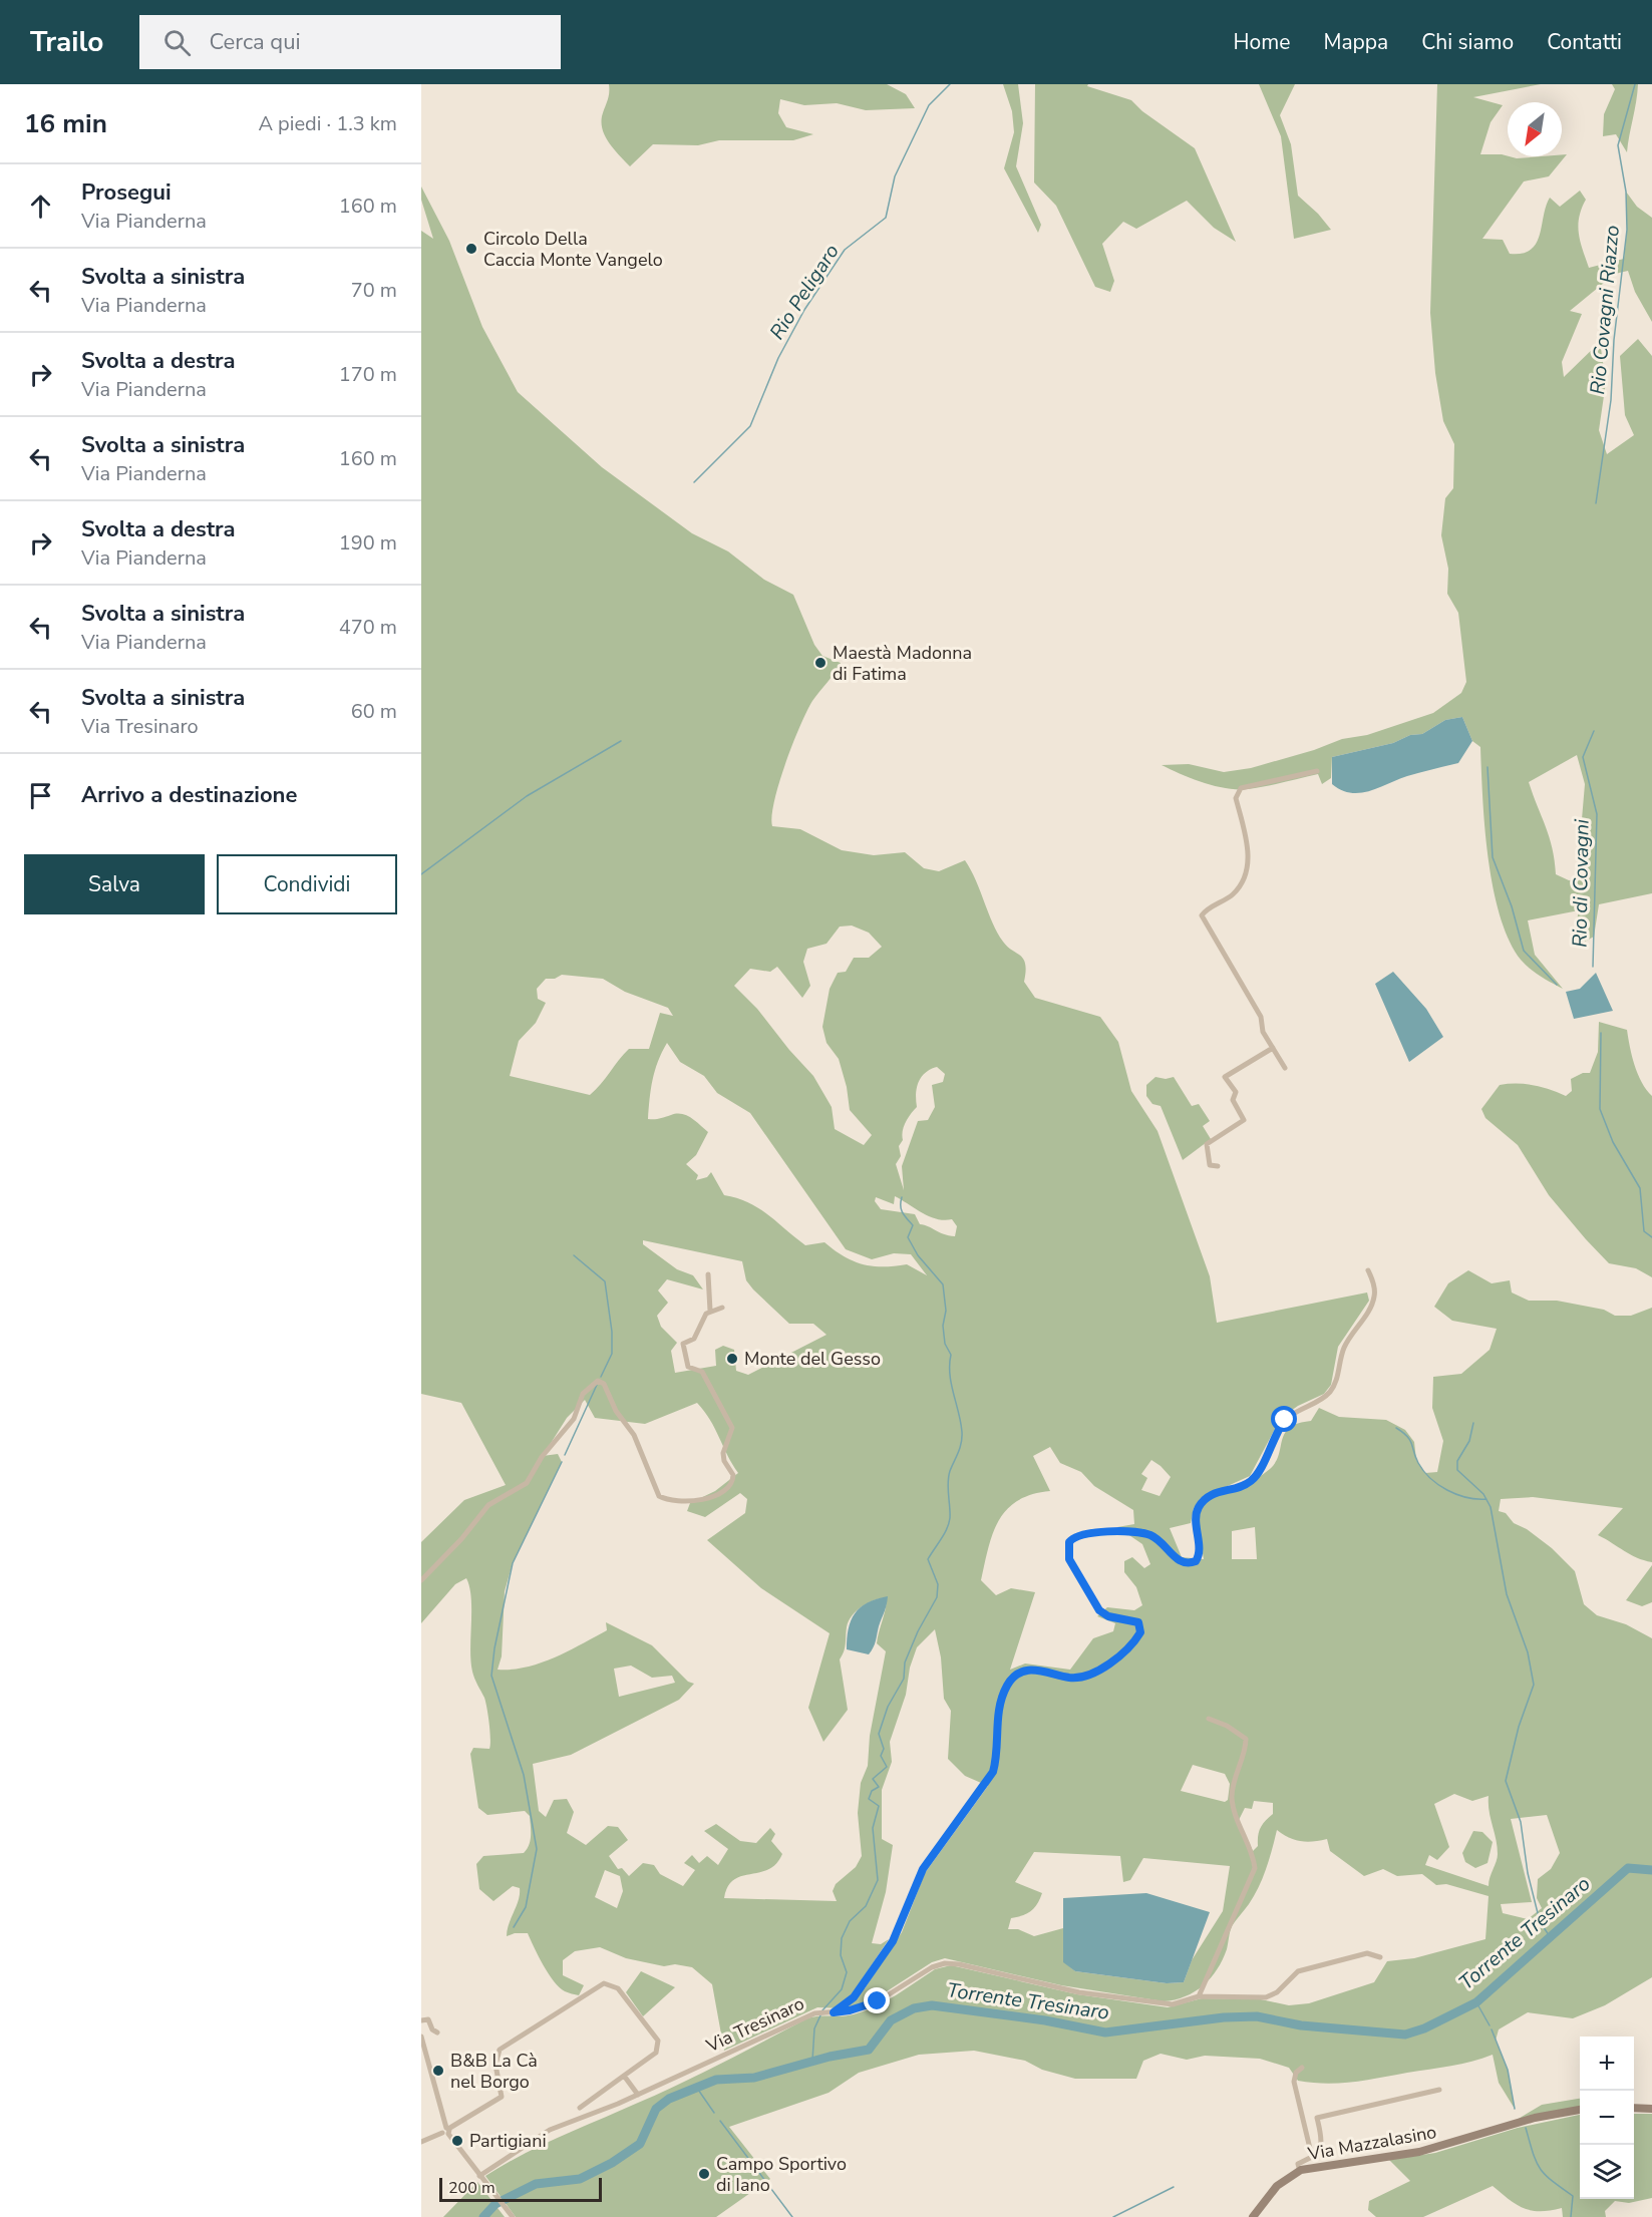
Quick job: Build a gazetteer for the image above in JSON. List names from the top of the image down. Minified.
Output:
{"streets":{"main road":["Via Mazzalasino"],"street":["Via Tresinaro"]},"water":["Rio Peligaro","Rio Covagni Riazzo","Rio di Covagni","Torrente Tresinaro"],"places":["Circolo Della Caccia Monte Vangelo","Maestà Madonna di Fatima","Monte del Gesso","B&B La Cà nel Borgo","Partigiani","Campo Sportivo di Iano"],"scale_bar":"200 m","north":"bottom left","page":{"header":"Trailo","search":"Cerca qui","nav":["Home","Mappa","Chi siamo","Contatti"],"heading":["16 min","A piedi · 1.3 km"],"list":[["Prosegui","Via Pianderna","160 m"],["Svolta a sinistra","Via Pianderna","70 m"],["Svolta a destra","Via Pianderna","170 m"],["Svolta a sinistra","Via Pianderna","160 m"],["Svolta a destra","Via Pianderna","190 m"],["Svolta a sinistra","Via Pianderna","470 m"],["Svolta a sinistra","Via Tresinaro","60 m"],"Arrivo a destinazione"],"buttons":["Salva","Condividi"],"map_buttons":["+","−"],"scale":"200 m"}}
